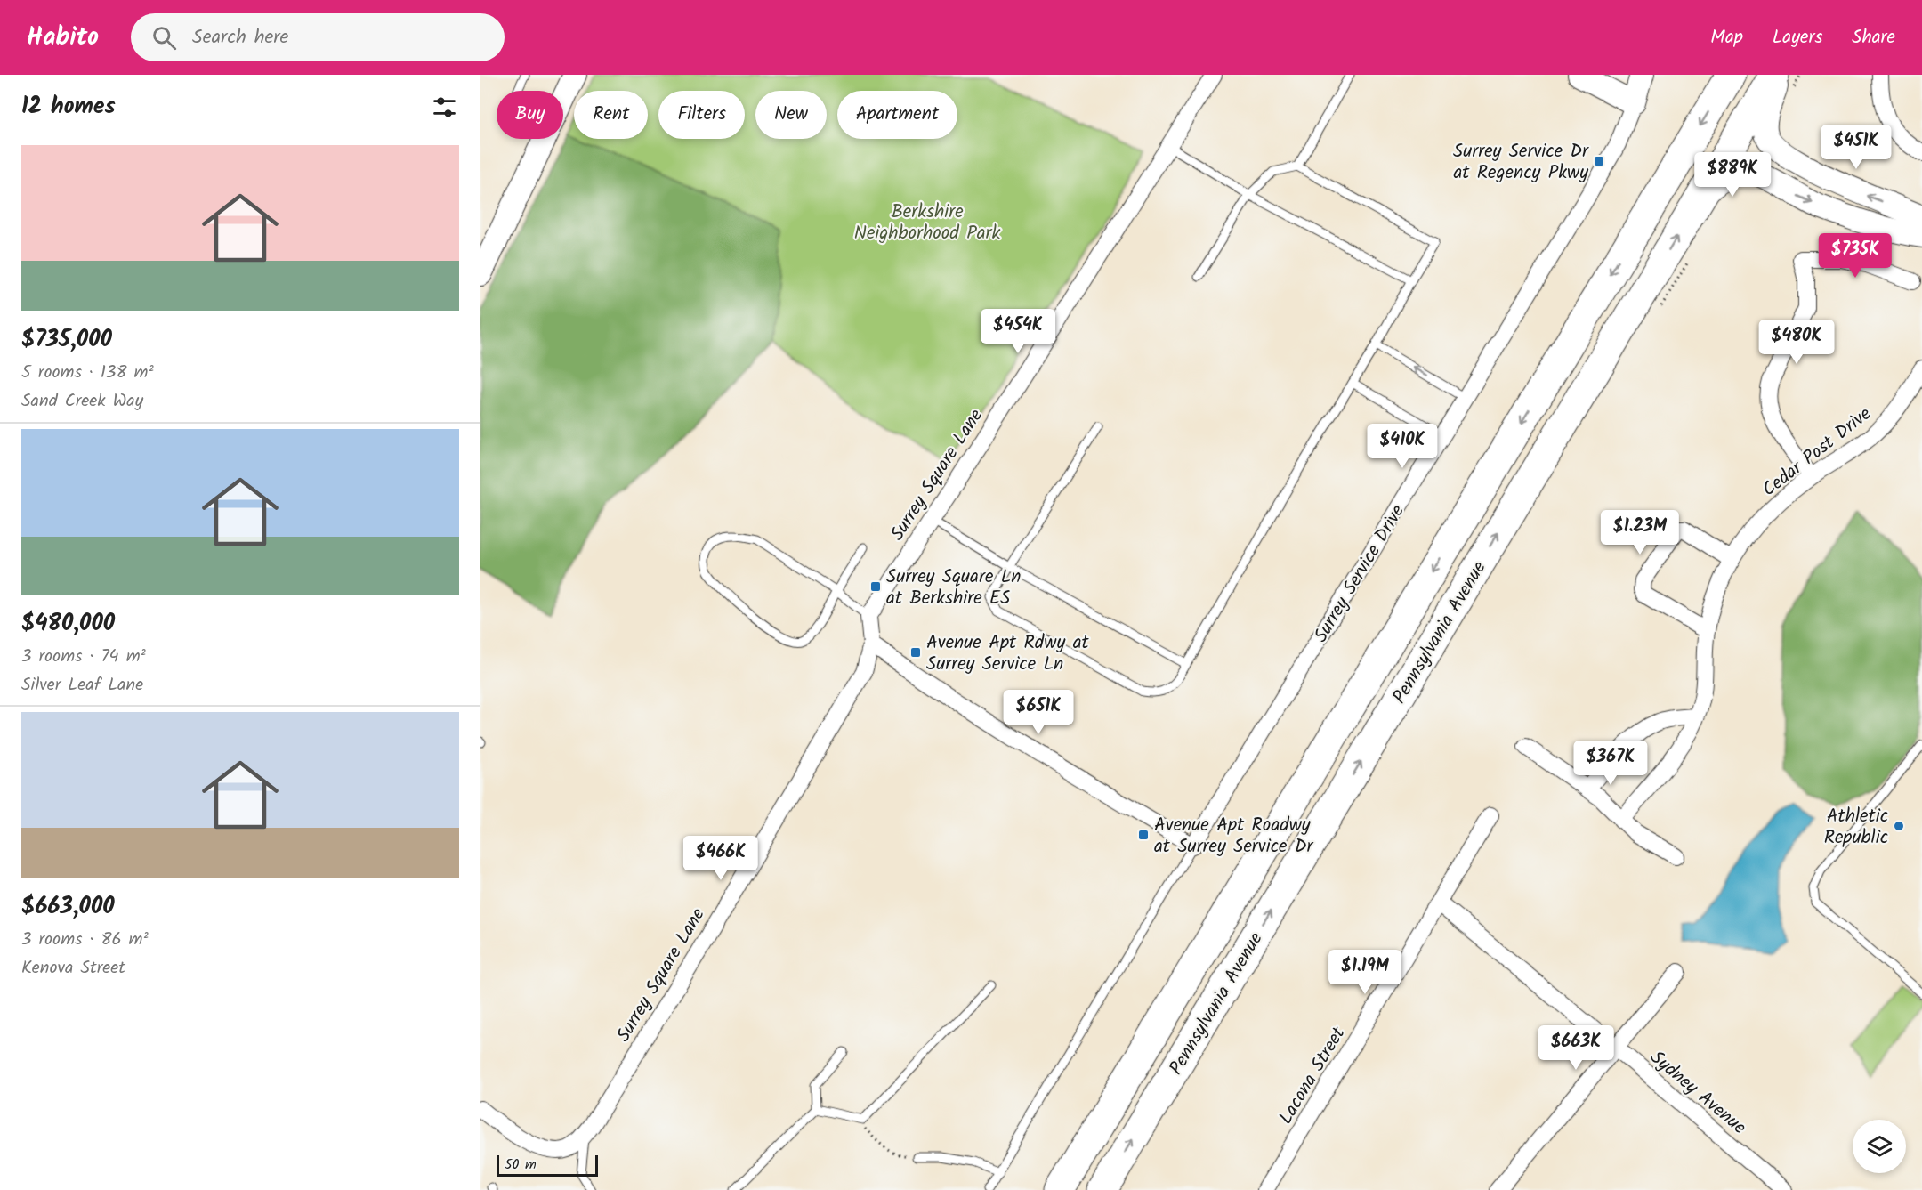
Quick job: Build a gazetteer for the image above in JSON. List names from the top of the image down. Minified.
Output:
{"streets":{"highway":["Pennsylvania Avenue"],"street":["Cedar Post Drive","Surrey Square Lane","Surrey Service Drive","Lacona Street","Sydney Avenue"]},"crossings":[["Lacona Street","Sydney Avenue"]],"parks":["Berkshire Neighborhood Park"],"places":{"transit":["Surrey Service Dr at Regency Pkwy","Surrey Square Ln at Berkshire ES","Avenue Apt Rdwy at Surrey Service Ln","Avenue Apt Roadwy at Surrey Service Dr"],"other":["Athletic Republic"]},"scale_bar":"50 m","page":{"header":"Habito","search":"Search here","nav":["Map","Layers","Share"],"heading":"12 homes","chip":["Buy","Rent","Filters","New","Apartment"],"price":["$451K","$889K","$735K","$454K","$480K","$410K","$1.23M","$651K","$367K","$466K","$1.19M","$663K"],"list":[{"name":"$735,000","note":"5 rooms · 138 m² · Sand Creek Way"},{"name":"$480,000","note":"3 rooms · 74 m² · Silver Leaf Lane"},{"name":"$663,000","note":"3 rooms · 86 m² · Kenova Street"}],"scale":"50 m"}}
